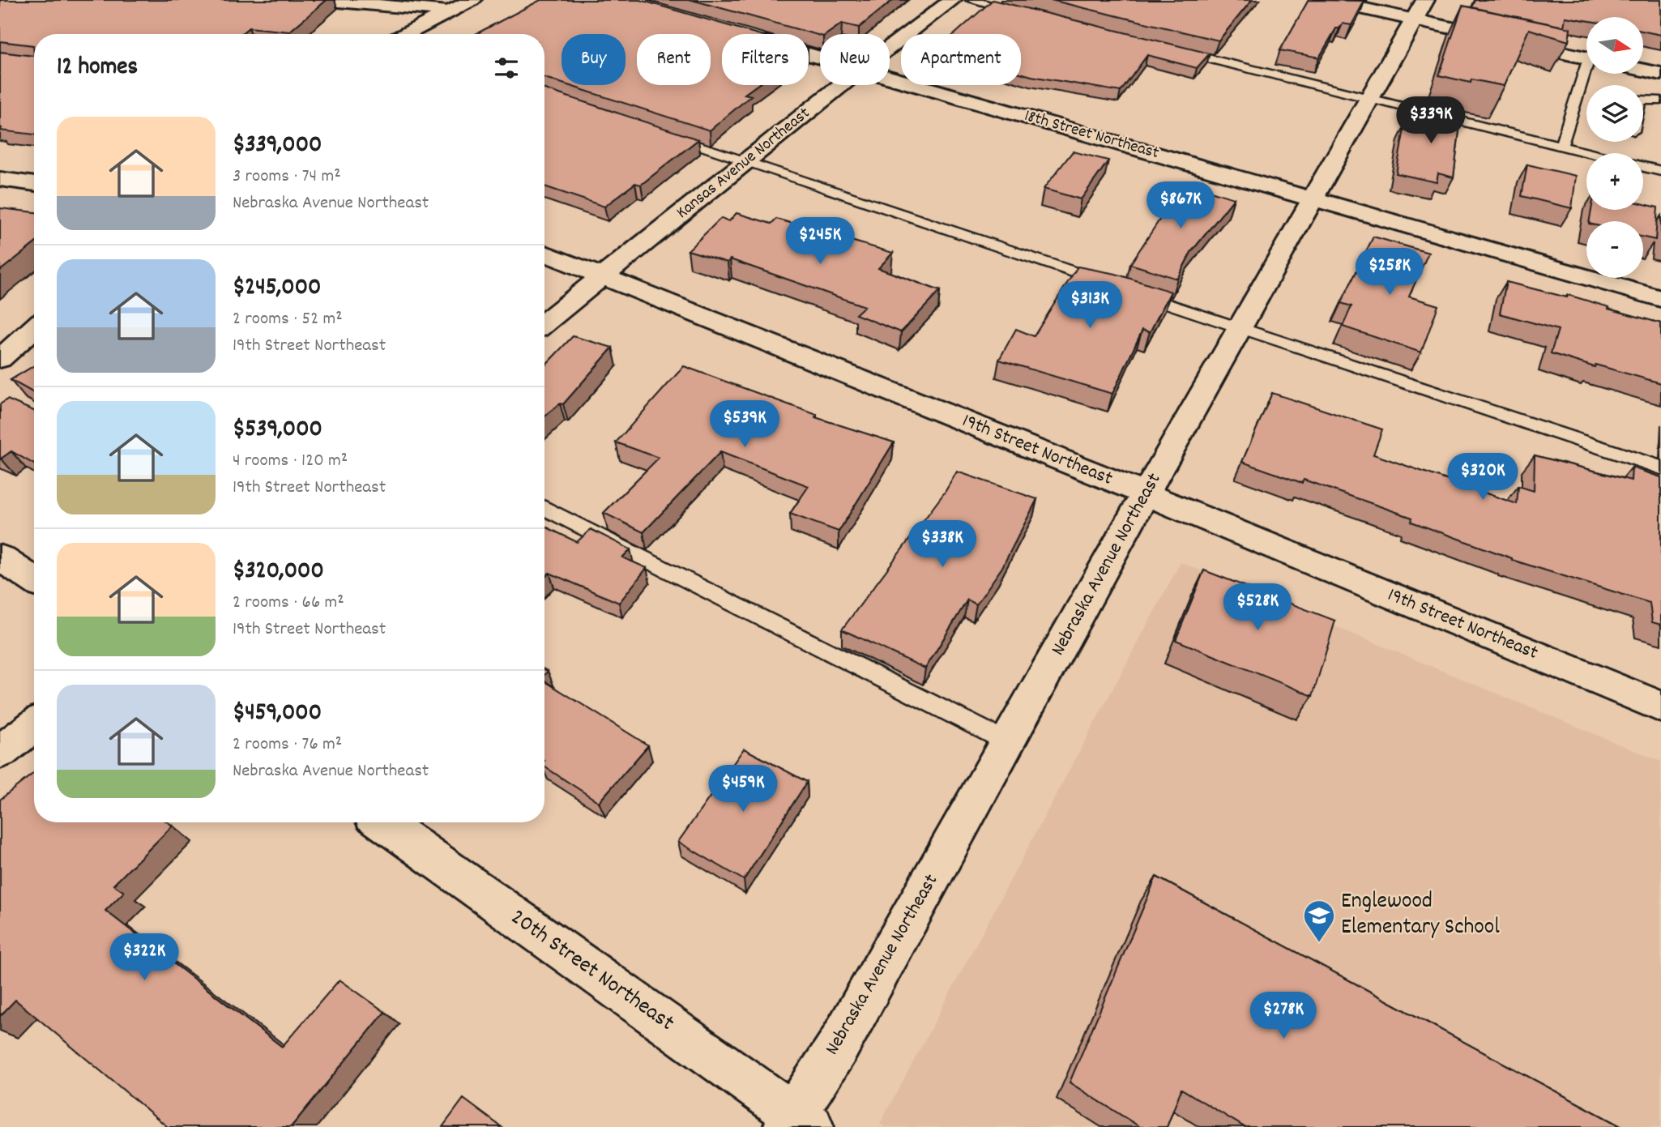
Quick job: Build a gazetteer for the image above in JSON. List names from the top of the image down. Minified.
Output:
{"streets":{"street":["18th Street Northeast","Kansas Avenue Northeast","19th Street Northeast","Nebraska Avenue Northeast","20th Street Northeast"]},"crossings":[["18th Street Northeast","Nebraska Avenue Northeast"],["Kansas Avenue Northeast","19th Street Northeast"],["19th Street Northeast","Nebraska Avenue Northeast"],["Nebraska Avenue Northeast","20th Street Northeast"]],"places":{"school or university":["Englewood Elementary School"]},"north":"right","page":{"map_buttons":["+","−"],"chip":["Buy","Rent","Filters","New","Apartment"],"heading":"12 homes","price":["$339K","$867K","$245K","$258K","$313K","$539K","$320K","$338K","$528K","$459K","$322K","$278K"],"list":[{"name":"$339,000","note":"3 rooms · 74 m² · Nebraska Avenue Northeast"},{"name":"$245,000","note":"2 rooms · 52 m² · 19th Street Northeast"},{"name":"$539,000","note":"4 rooms · 120 m² · 19th Street Northeast"},{"name":"$320,000","note":"2 rooms · 66 m² · 19th Street Northeast"},{"name":"$459,000","note":"2 rooms · 76 m² · Nebraska Avenue Northeast"}]}}
